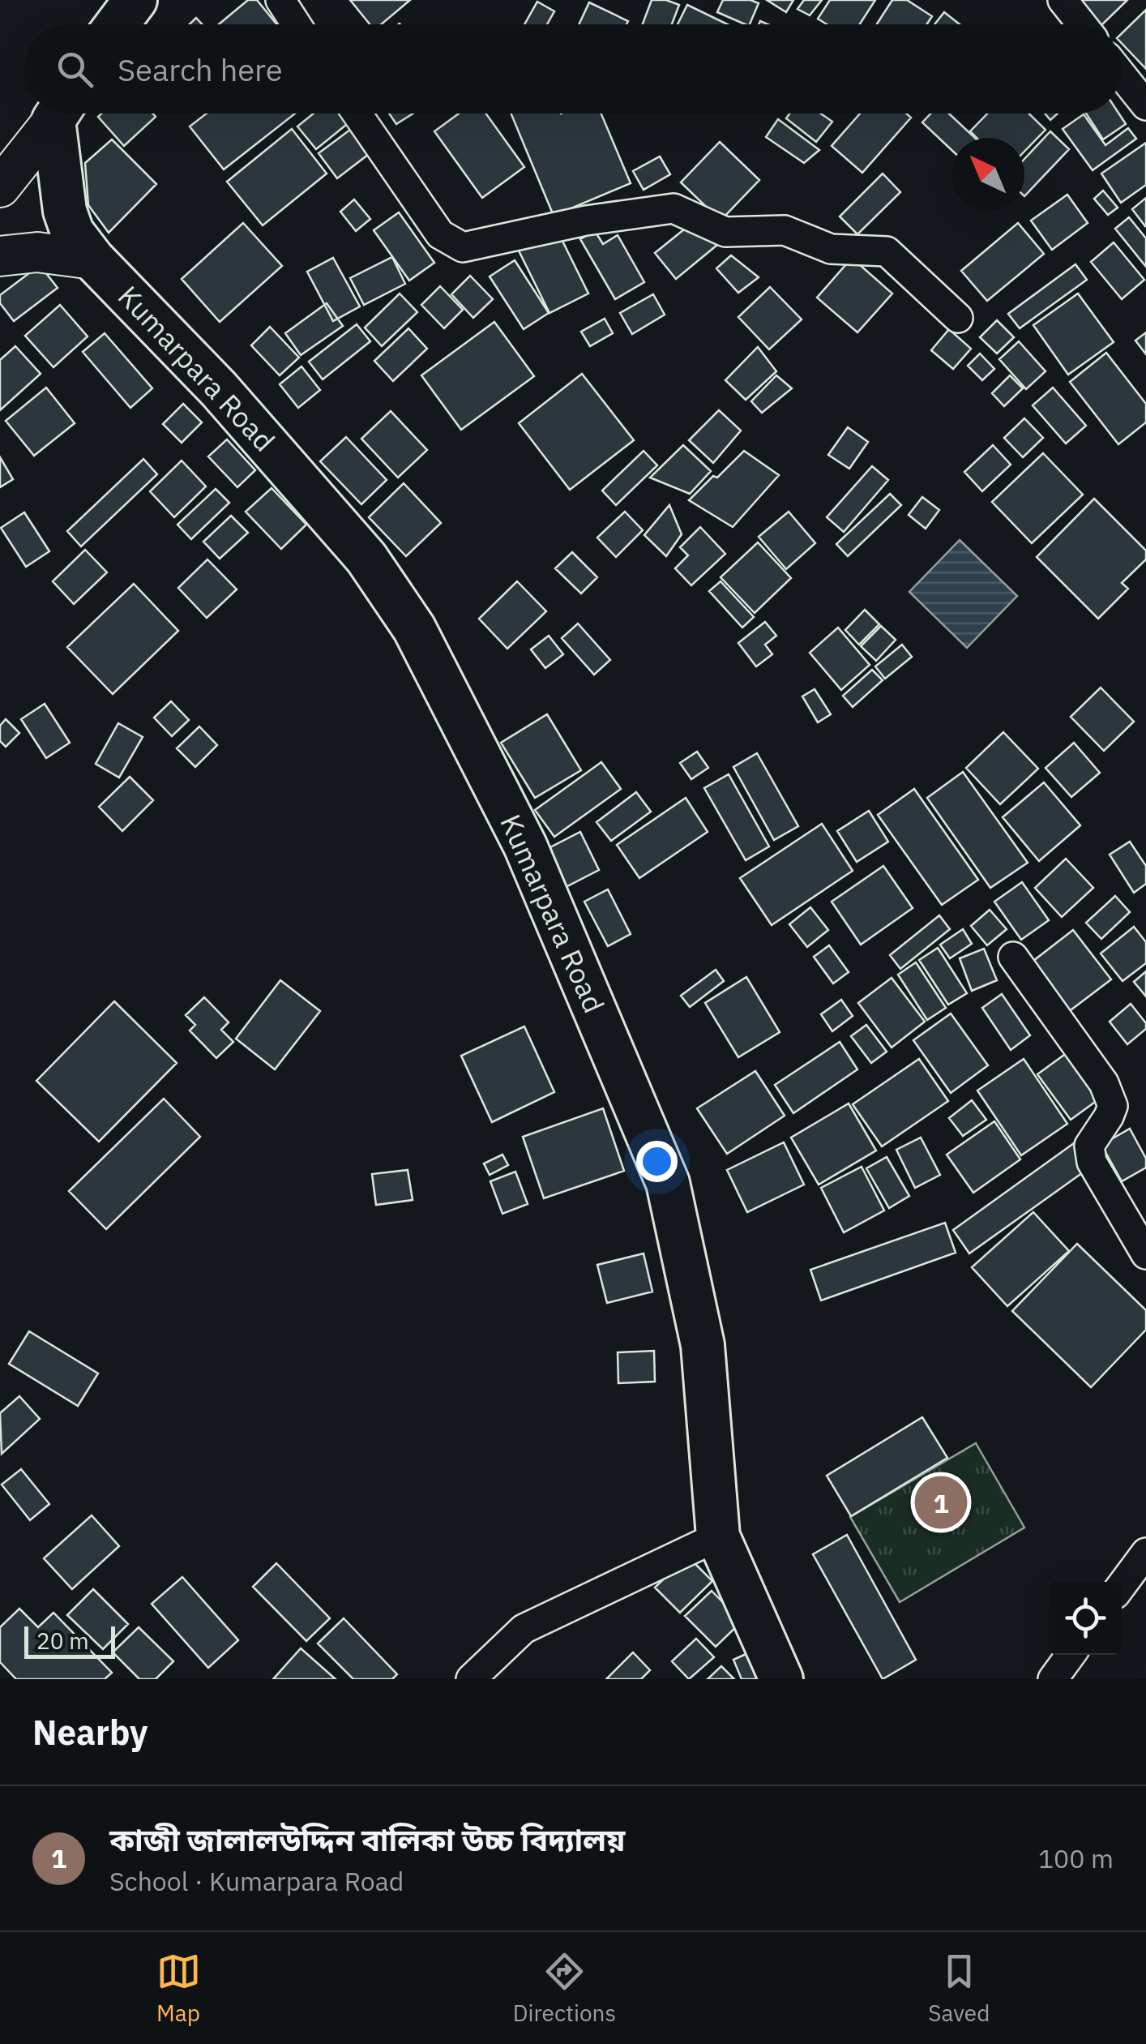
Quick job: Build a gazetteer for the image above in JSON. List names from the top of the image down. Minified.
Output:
{"streets":{"main road":["Kumarpara Road"]},"scale_bar":"20 m","north":"top left","page":{"search":"Search here","pins":"1","scale":"20 m","heading":"Nearby","list":[{"mark":"1","name":"কাজী জালালউদ্দিন বালিকা উচ্চ বিদ্যালয়","note":"School · Kumarpara Road","value":"100 m"}],"nav":["Map","Directions","Saved"]}}
